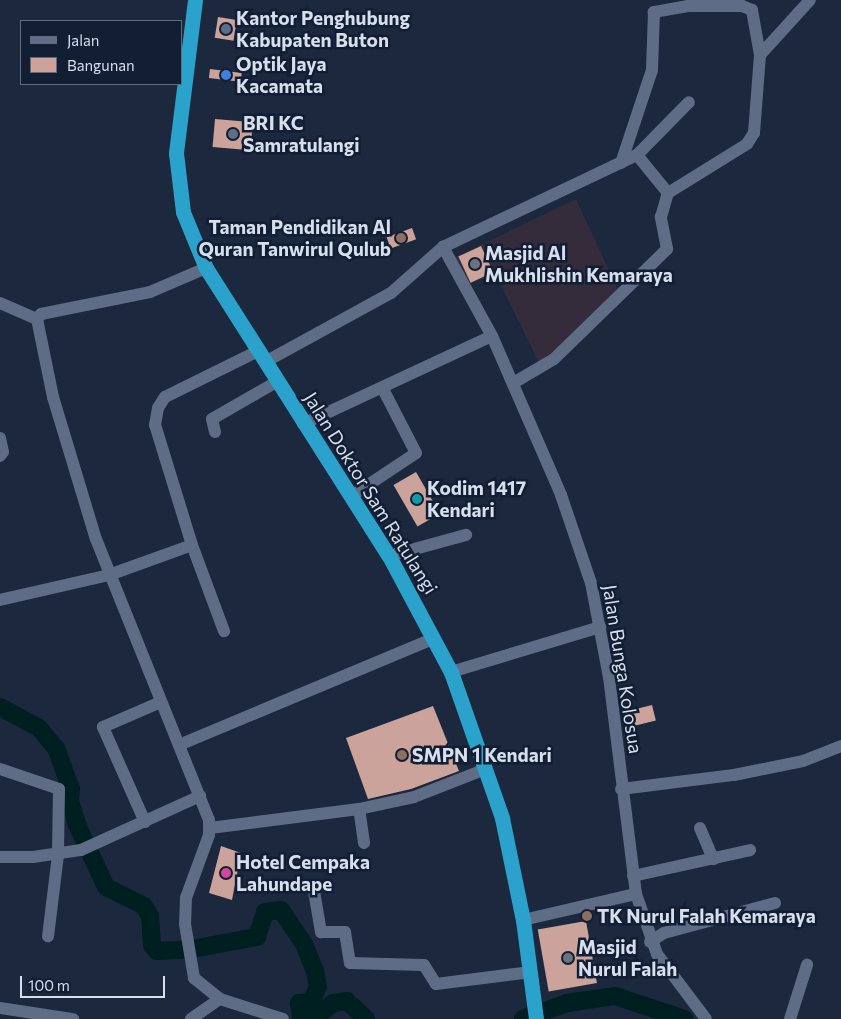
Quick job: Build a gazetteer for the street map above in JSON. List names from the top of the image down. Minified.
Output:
{"streets":{"highway":["Jalan Doktor Sam Ratulangi"],"street":["Jalan Bunga Kolosua"]},"places":["Kantor Penghubung Kabupaten Buton","Optik Jaya Kacamata","BRI KC Samratulangi","Taman Pendidikan Al Quran Tanwirul Qulub","Masjid Al Mukhlishin Kemaraya","Kodim 1417 Kendari","SMPN 1 Kendari","Hotel Cempaka Lahundape","TK Nurul Falah Kemaraya","Masjid Nurul Falah"],"legend":["Jalan","Bangunan"],"scale_bar":"100 m"}
